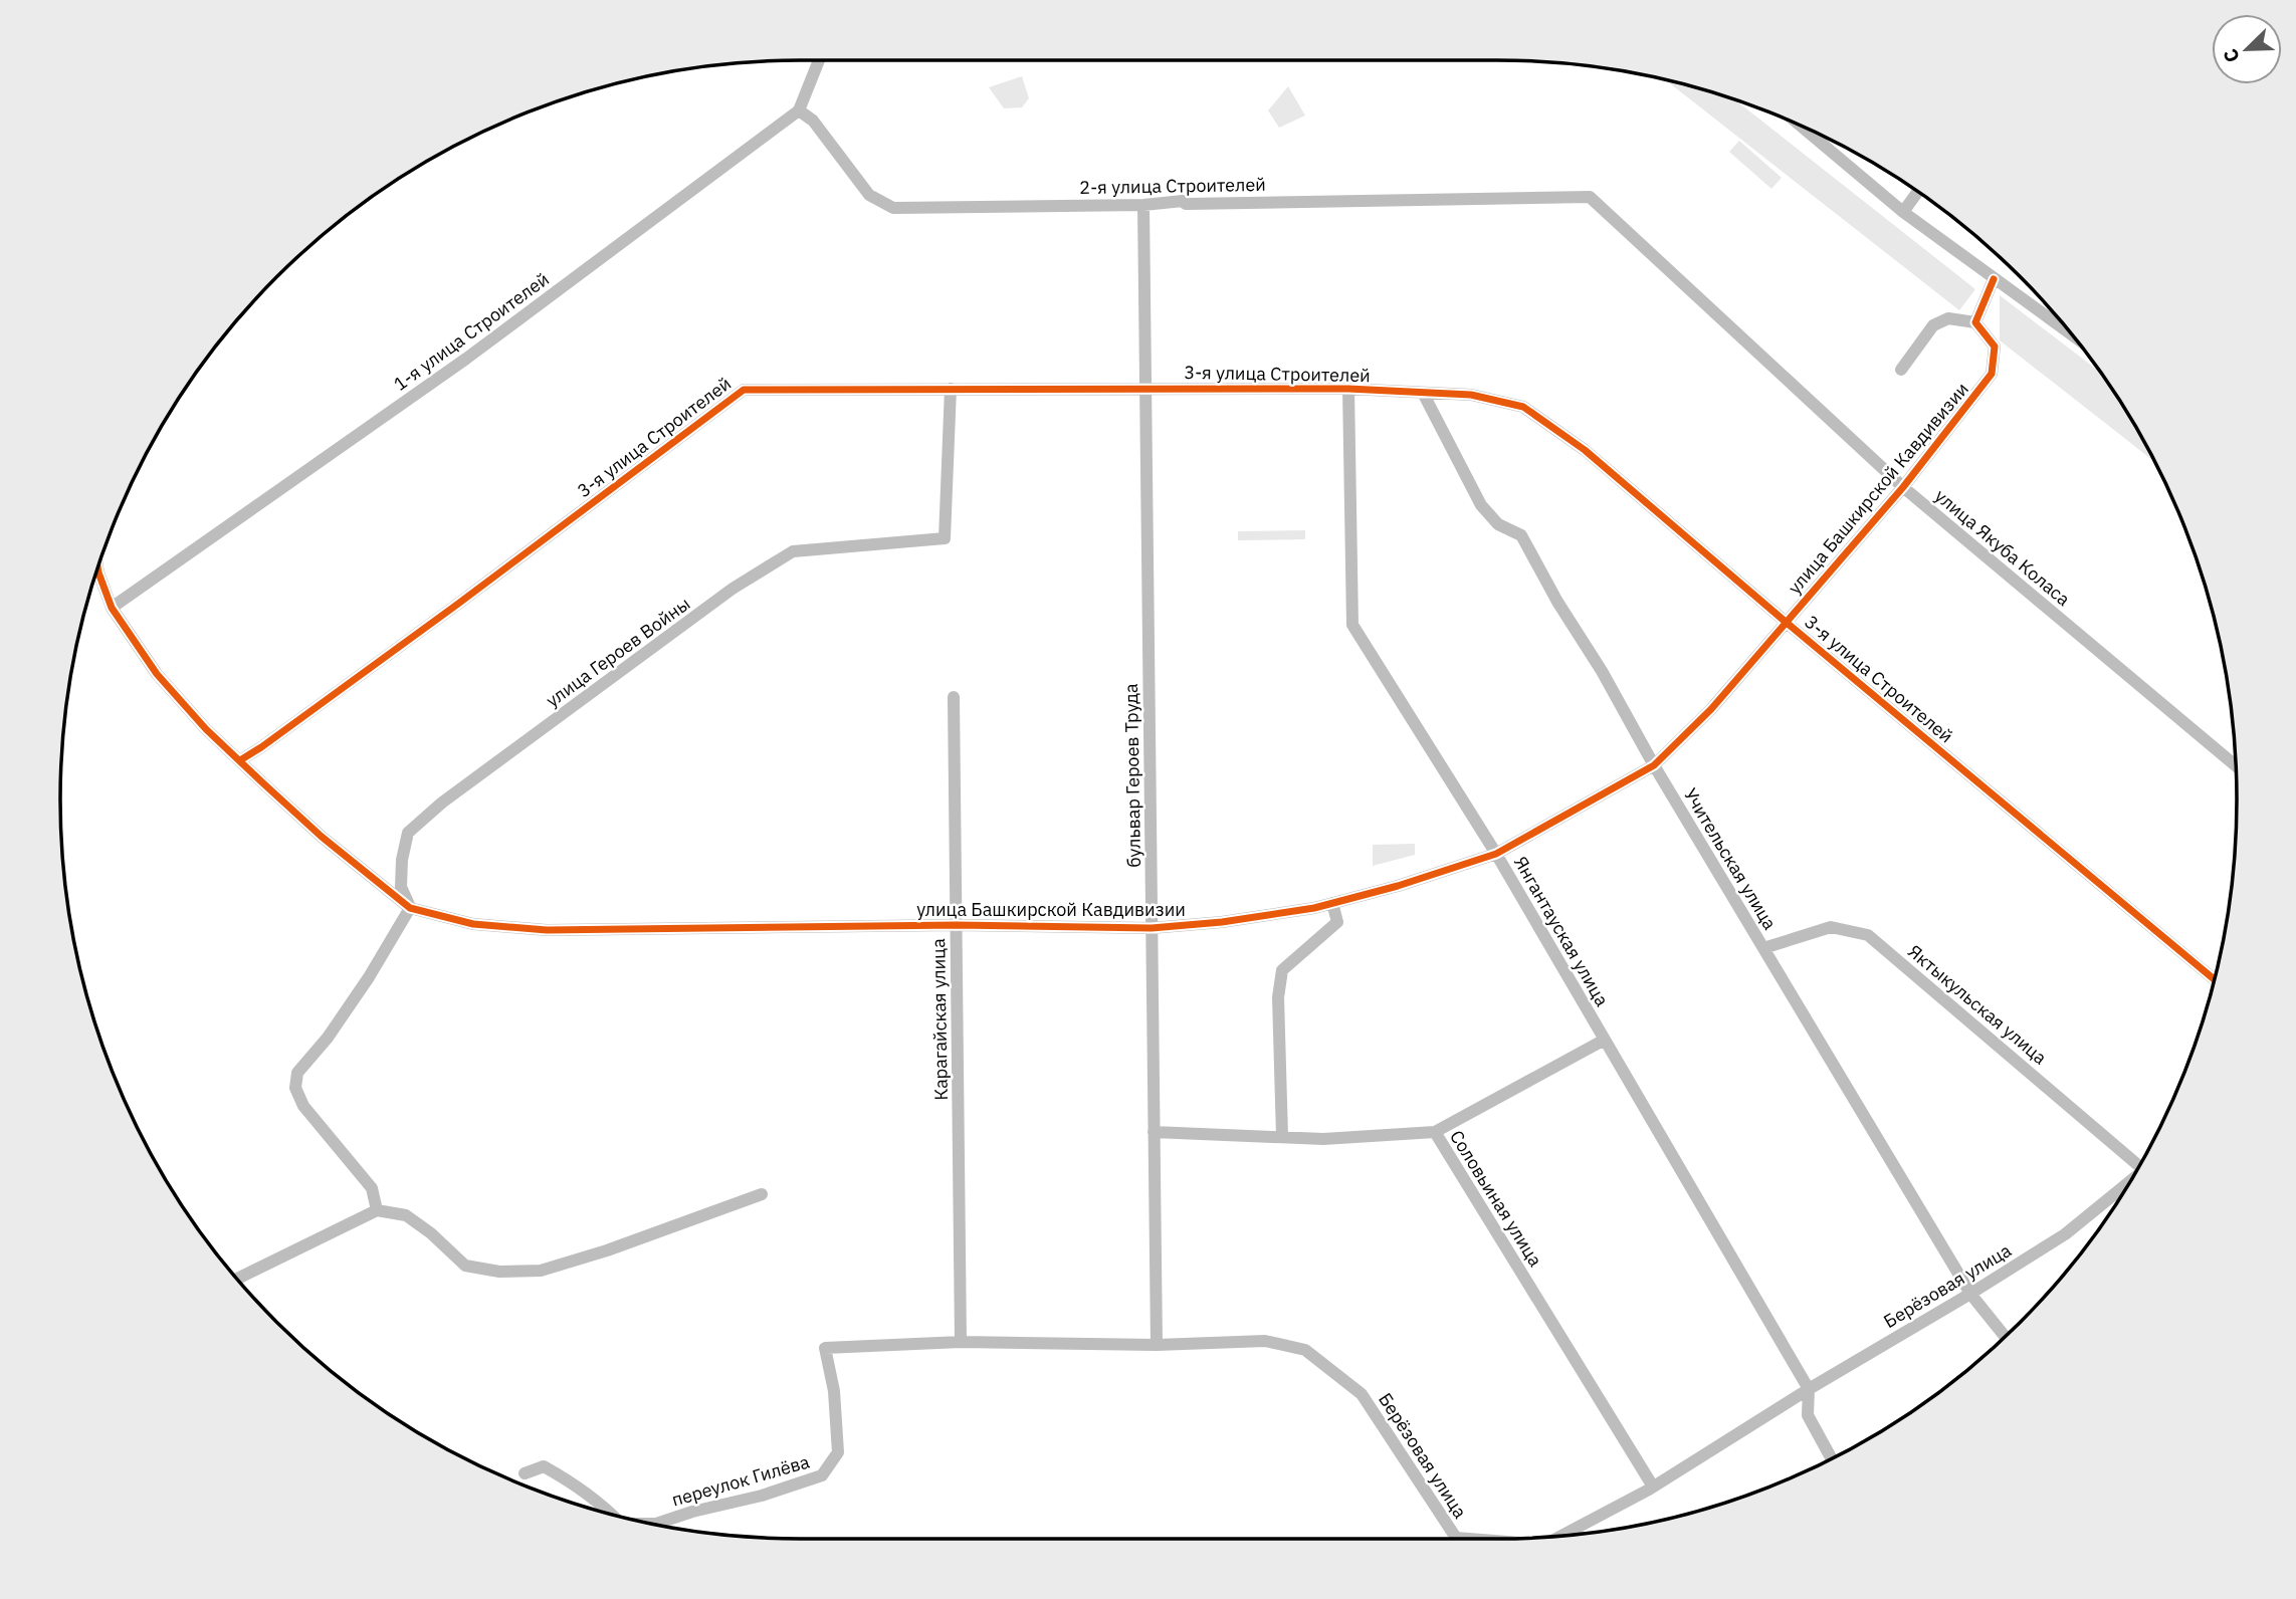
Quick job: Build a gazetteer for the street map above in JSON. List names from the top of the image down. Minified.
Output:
{"streets":{"street":["2-я улица Строителей","1-я улица Строителей","3-я улица Строителей","улица Башкирской Кавдивизии","улица Якуба Коласа","улица Героев Войны","бульвар Героев Труда","Учительская улица","Янгантауская улица","Яктыкульская улица","Карагайская улица","Соловьиная улица","Берёзовая улица","переулок Гилёва"]},"crossings":[["2-я улица Строителей","1-я улица Строителей"],["2-я улица Строителей","улица Якуба Коласа"],["2-я улица Строителей","бульвар Героев Труда"],["1-я улица Строителей","улица Башкирской Кавдивизии"],["3-я улица Строителей","улица Башкирской Кавдивизии"],["3-я улица Строителей","улица Героев Войны"],["3-я улица Строителей","бульвар Героев Труда"],["3-я улица Строителей","Учительская улица"],["3-я улица Строителей","Янгантауская улица"],["улица Башкирской Кавдивизии","улица Якуба Коласа"],["улица Башкирской Кавдивизии","улица Героев Войны"],["улица Башкирской Кавдивизии","бульвар Героев Труда"],["улица Башкирской Кавдивизии","Учительская улица"],["улица Башкирской Кавдивизии","Янгантауская улица"],["улица Башкирской Кавдивизии","Карагайская улица"],["бульвар Героев Труда","Соловьиная улица"],["бульвар Героев Труда","Берёзовая улица"],["Учительская улица","Яктыкульская улица"],["Учительская улица","Берёзовая улица"],["Янгантауская улица","Берёзовая улица"],["Карагайская улица","Берёзовая улица"],["Соловьиная улица","Берёзовая улица"],["Берёзовая улица","переулок Гилёва"]],"north":"bottom left"}
